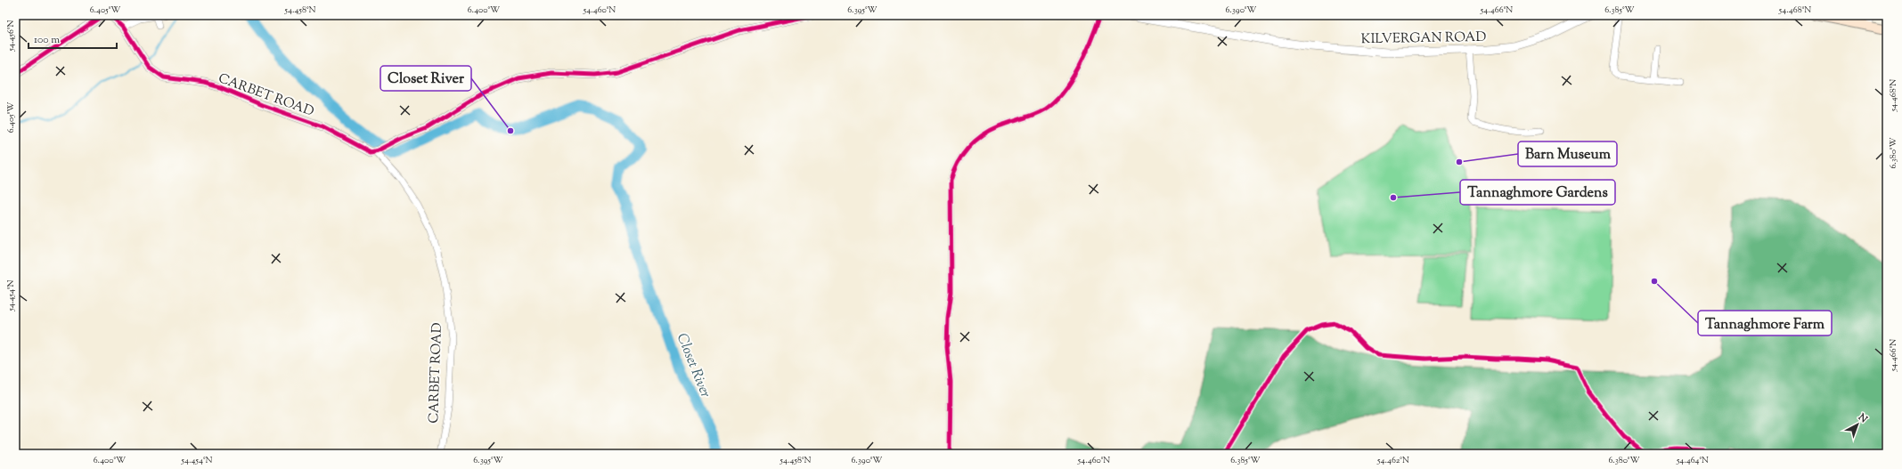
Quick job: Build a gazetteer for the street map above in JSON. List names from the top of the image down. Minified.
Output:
{"streets":{"street":["KILVERGAN ROAD","CARBET ROAD"]},"water":["Closet River"],"places":["Closet River","Barn Museum","Tannaghmore Gardens","Tannaghmore Farm"],"scale_bar":"100 m","north":"top right","coordinates":["6.405°W","54.458°N","6.400°W","54.460°N","6.395°W","6.390°W","54.466°N","6.385°W","54.468°N","54.456°N","6.380°W","54.454°N","54.462°N","54.464°N"]}
